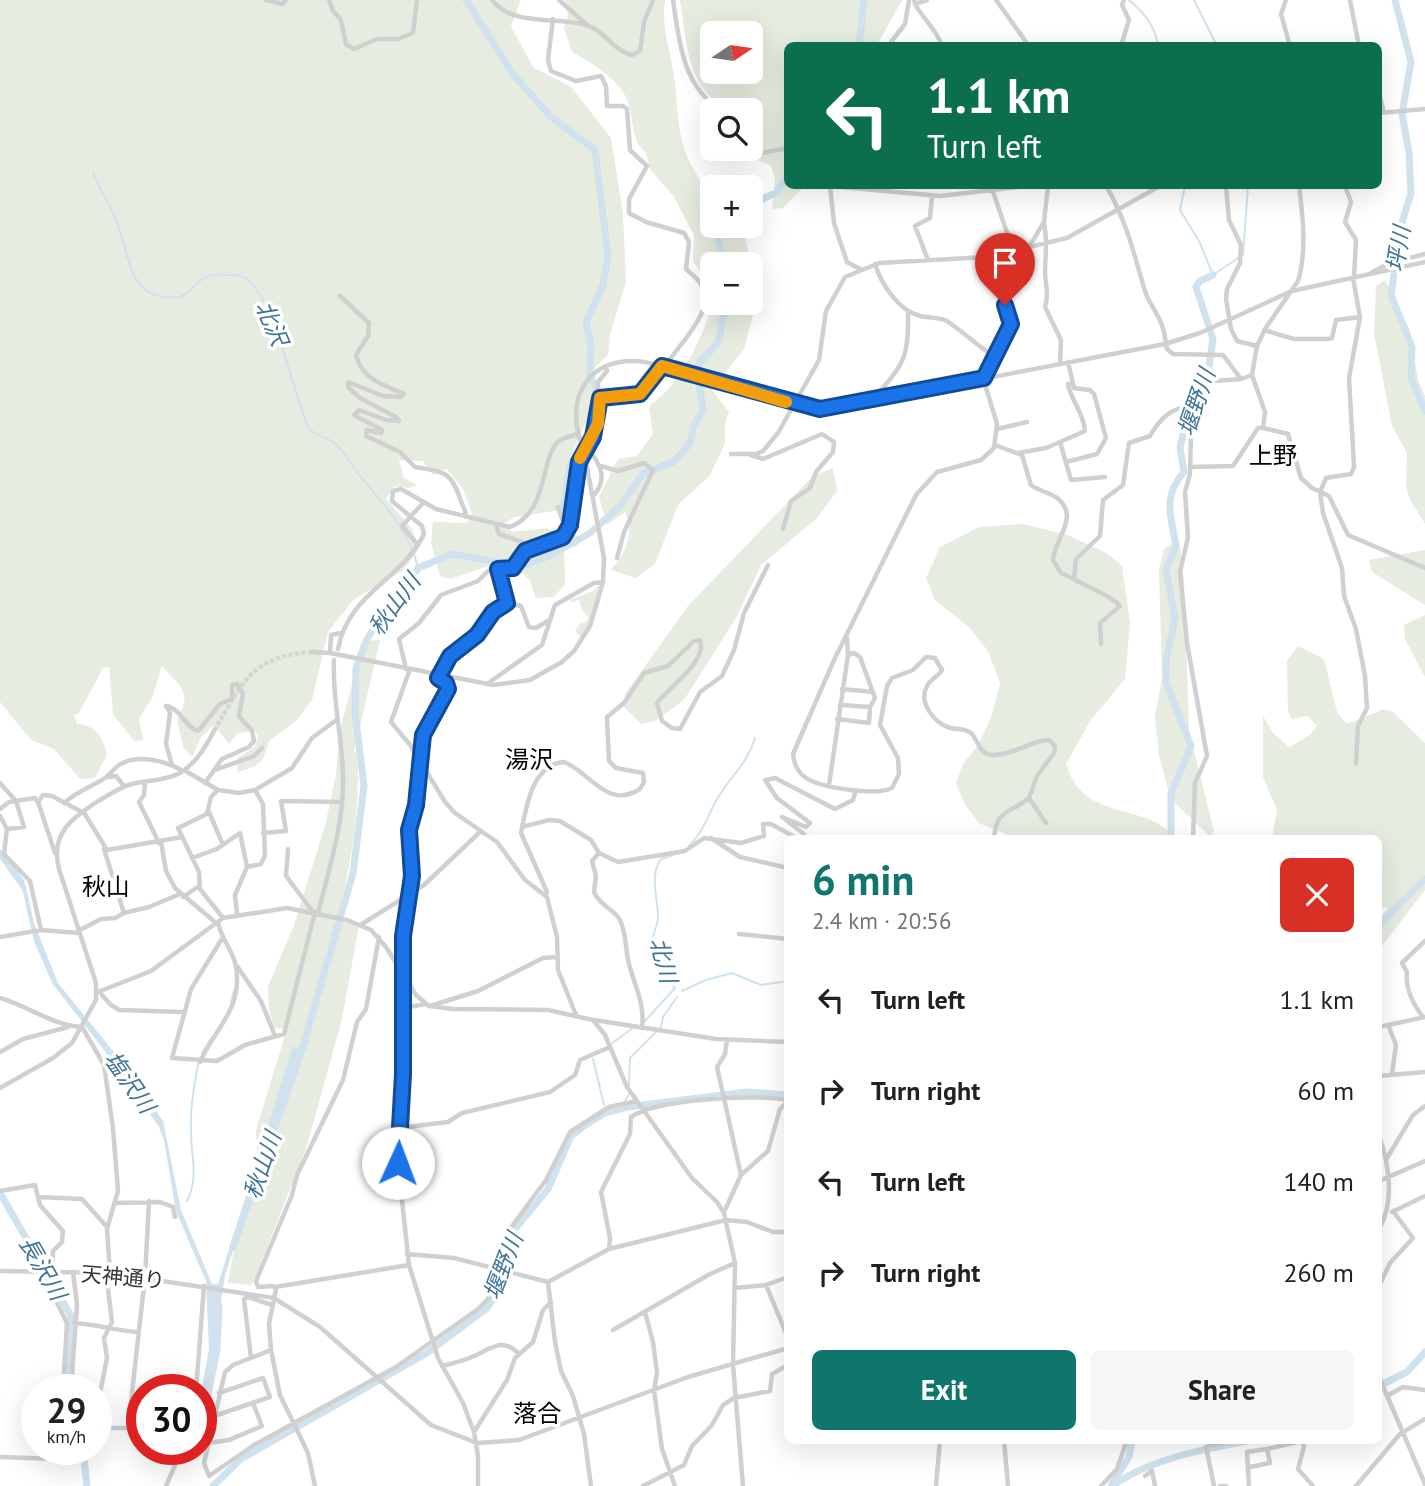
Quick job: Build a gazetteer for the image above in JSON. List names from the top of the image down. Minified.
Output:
{"streets":{"street":["天神通り"]},"districts":["上野","湯沢","秋山","落合"],"water":["坪川","北沢","堰野川","秋山川","北川","塩沢川","長沢川"],"north":"right","page":{"map_buttons":["+","−"],"turn":["1.1 km","Turn left"],"heading":["6 min","2.4 km · 20:56"],"list":[{"name":"Turn left","value":"1.1 km"},{"name":"Turn right","value":"60 m"},{"name":"Turn left","value":"140 m"},{"name":"Turn right","value":"260 m"}],"buttons":["Exit","Share"],"speed":"29 km/h","limit":"30"}}
